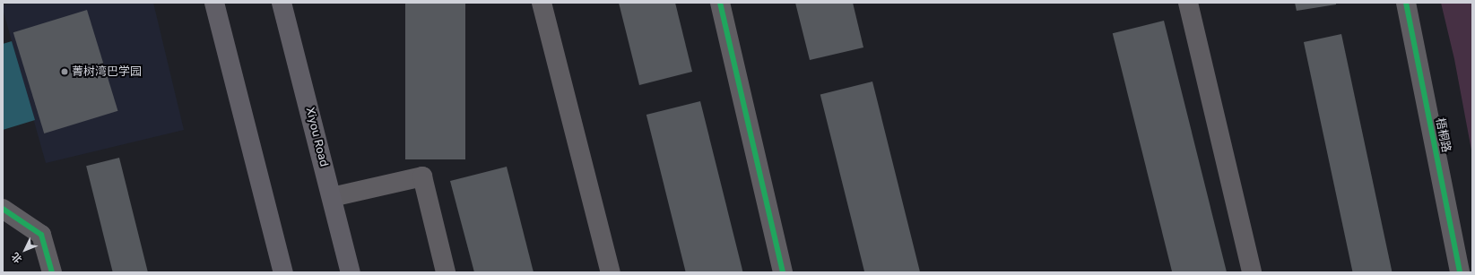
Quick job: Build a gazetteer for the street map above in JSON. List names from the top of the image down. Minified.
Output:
{"streets":{"main road":["Xiyou Road"],"street":["梧桐路"]},"places":["菁树湾巴学园"],"north":"bottom left"}
